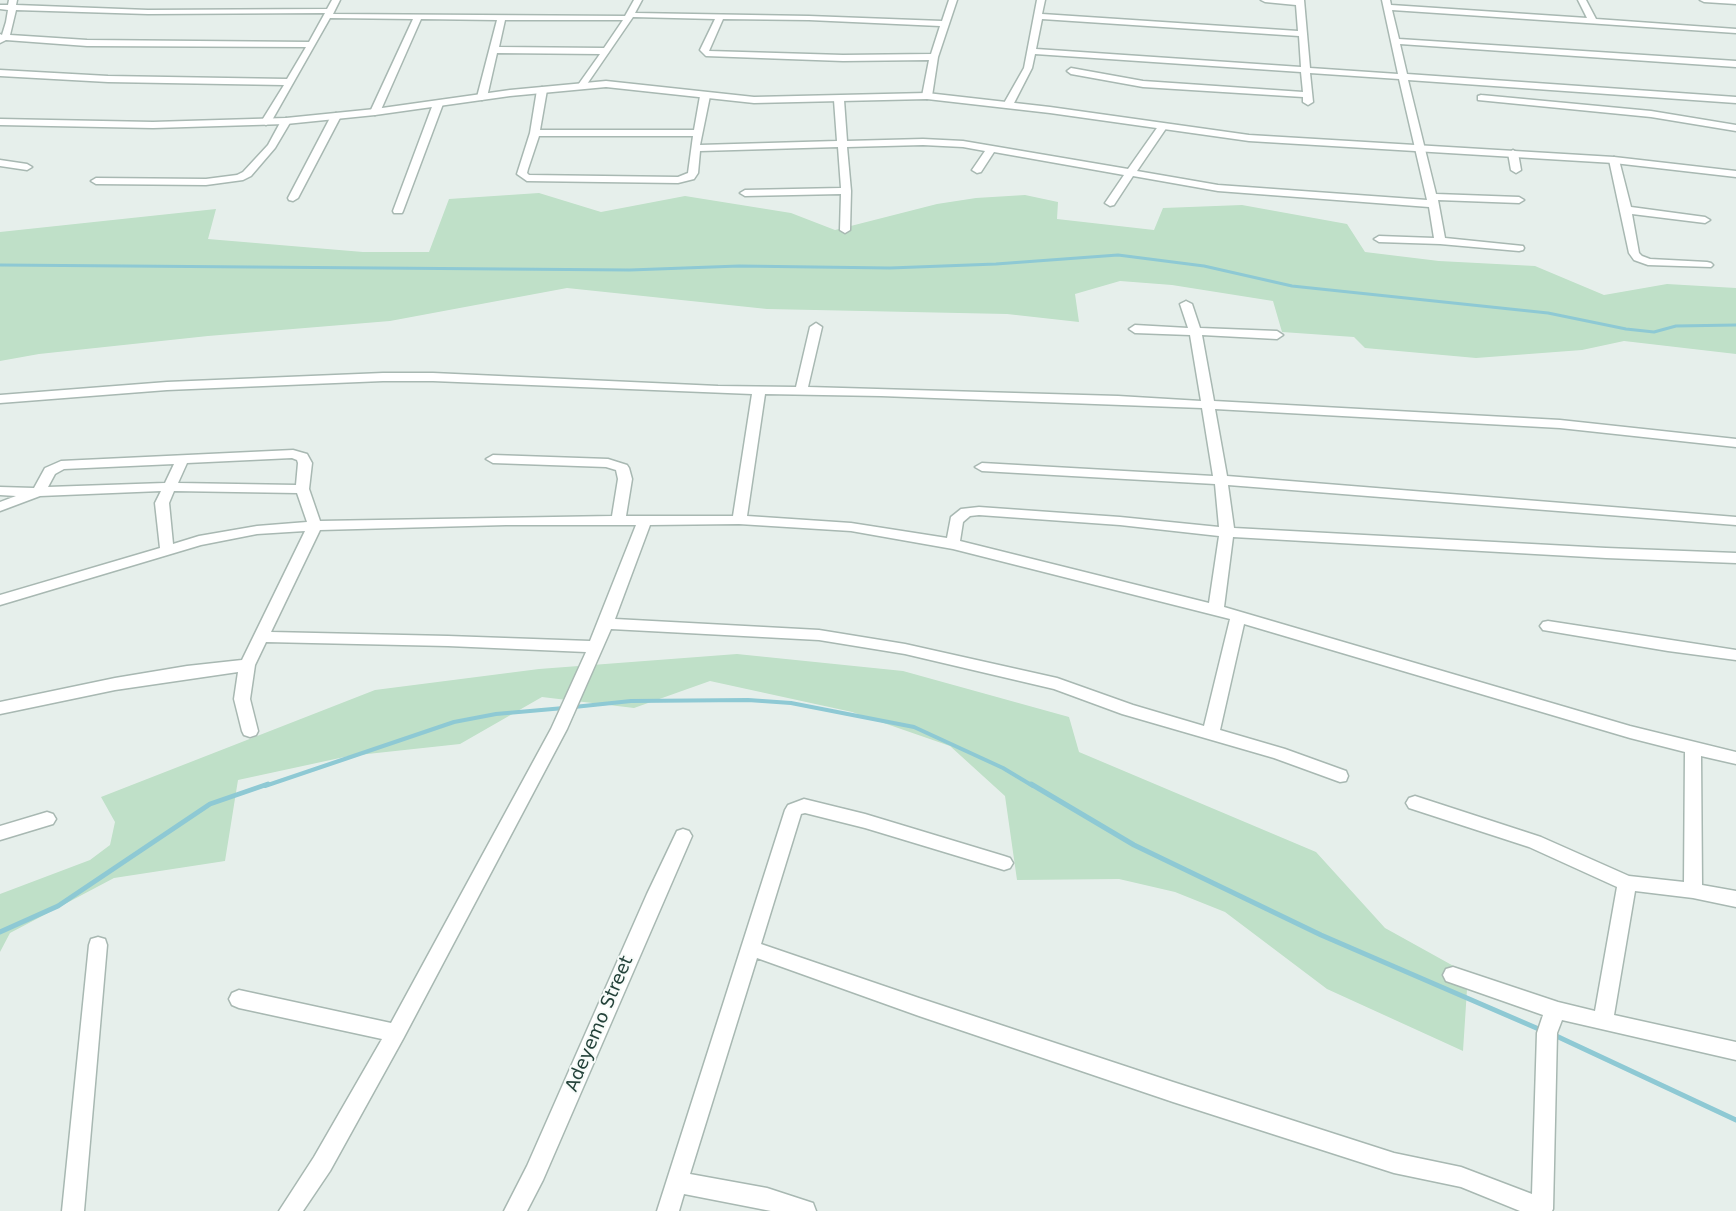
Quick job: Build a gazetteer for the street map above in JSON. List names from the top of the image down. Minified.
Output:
{"streets":{"street":["Adeyemo Street"]}}
